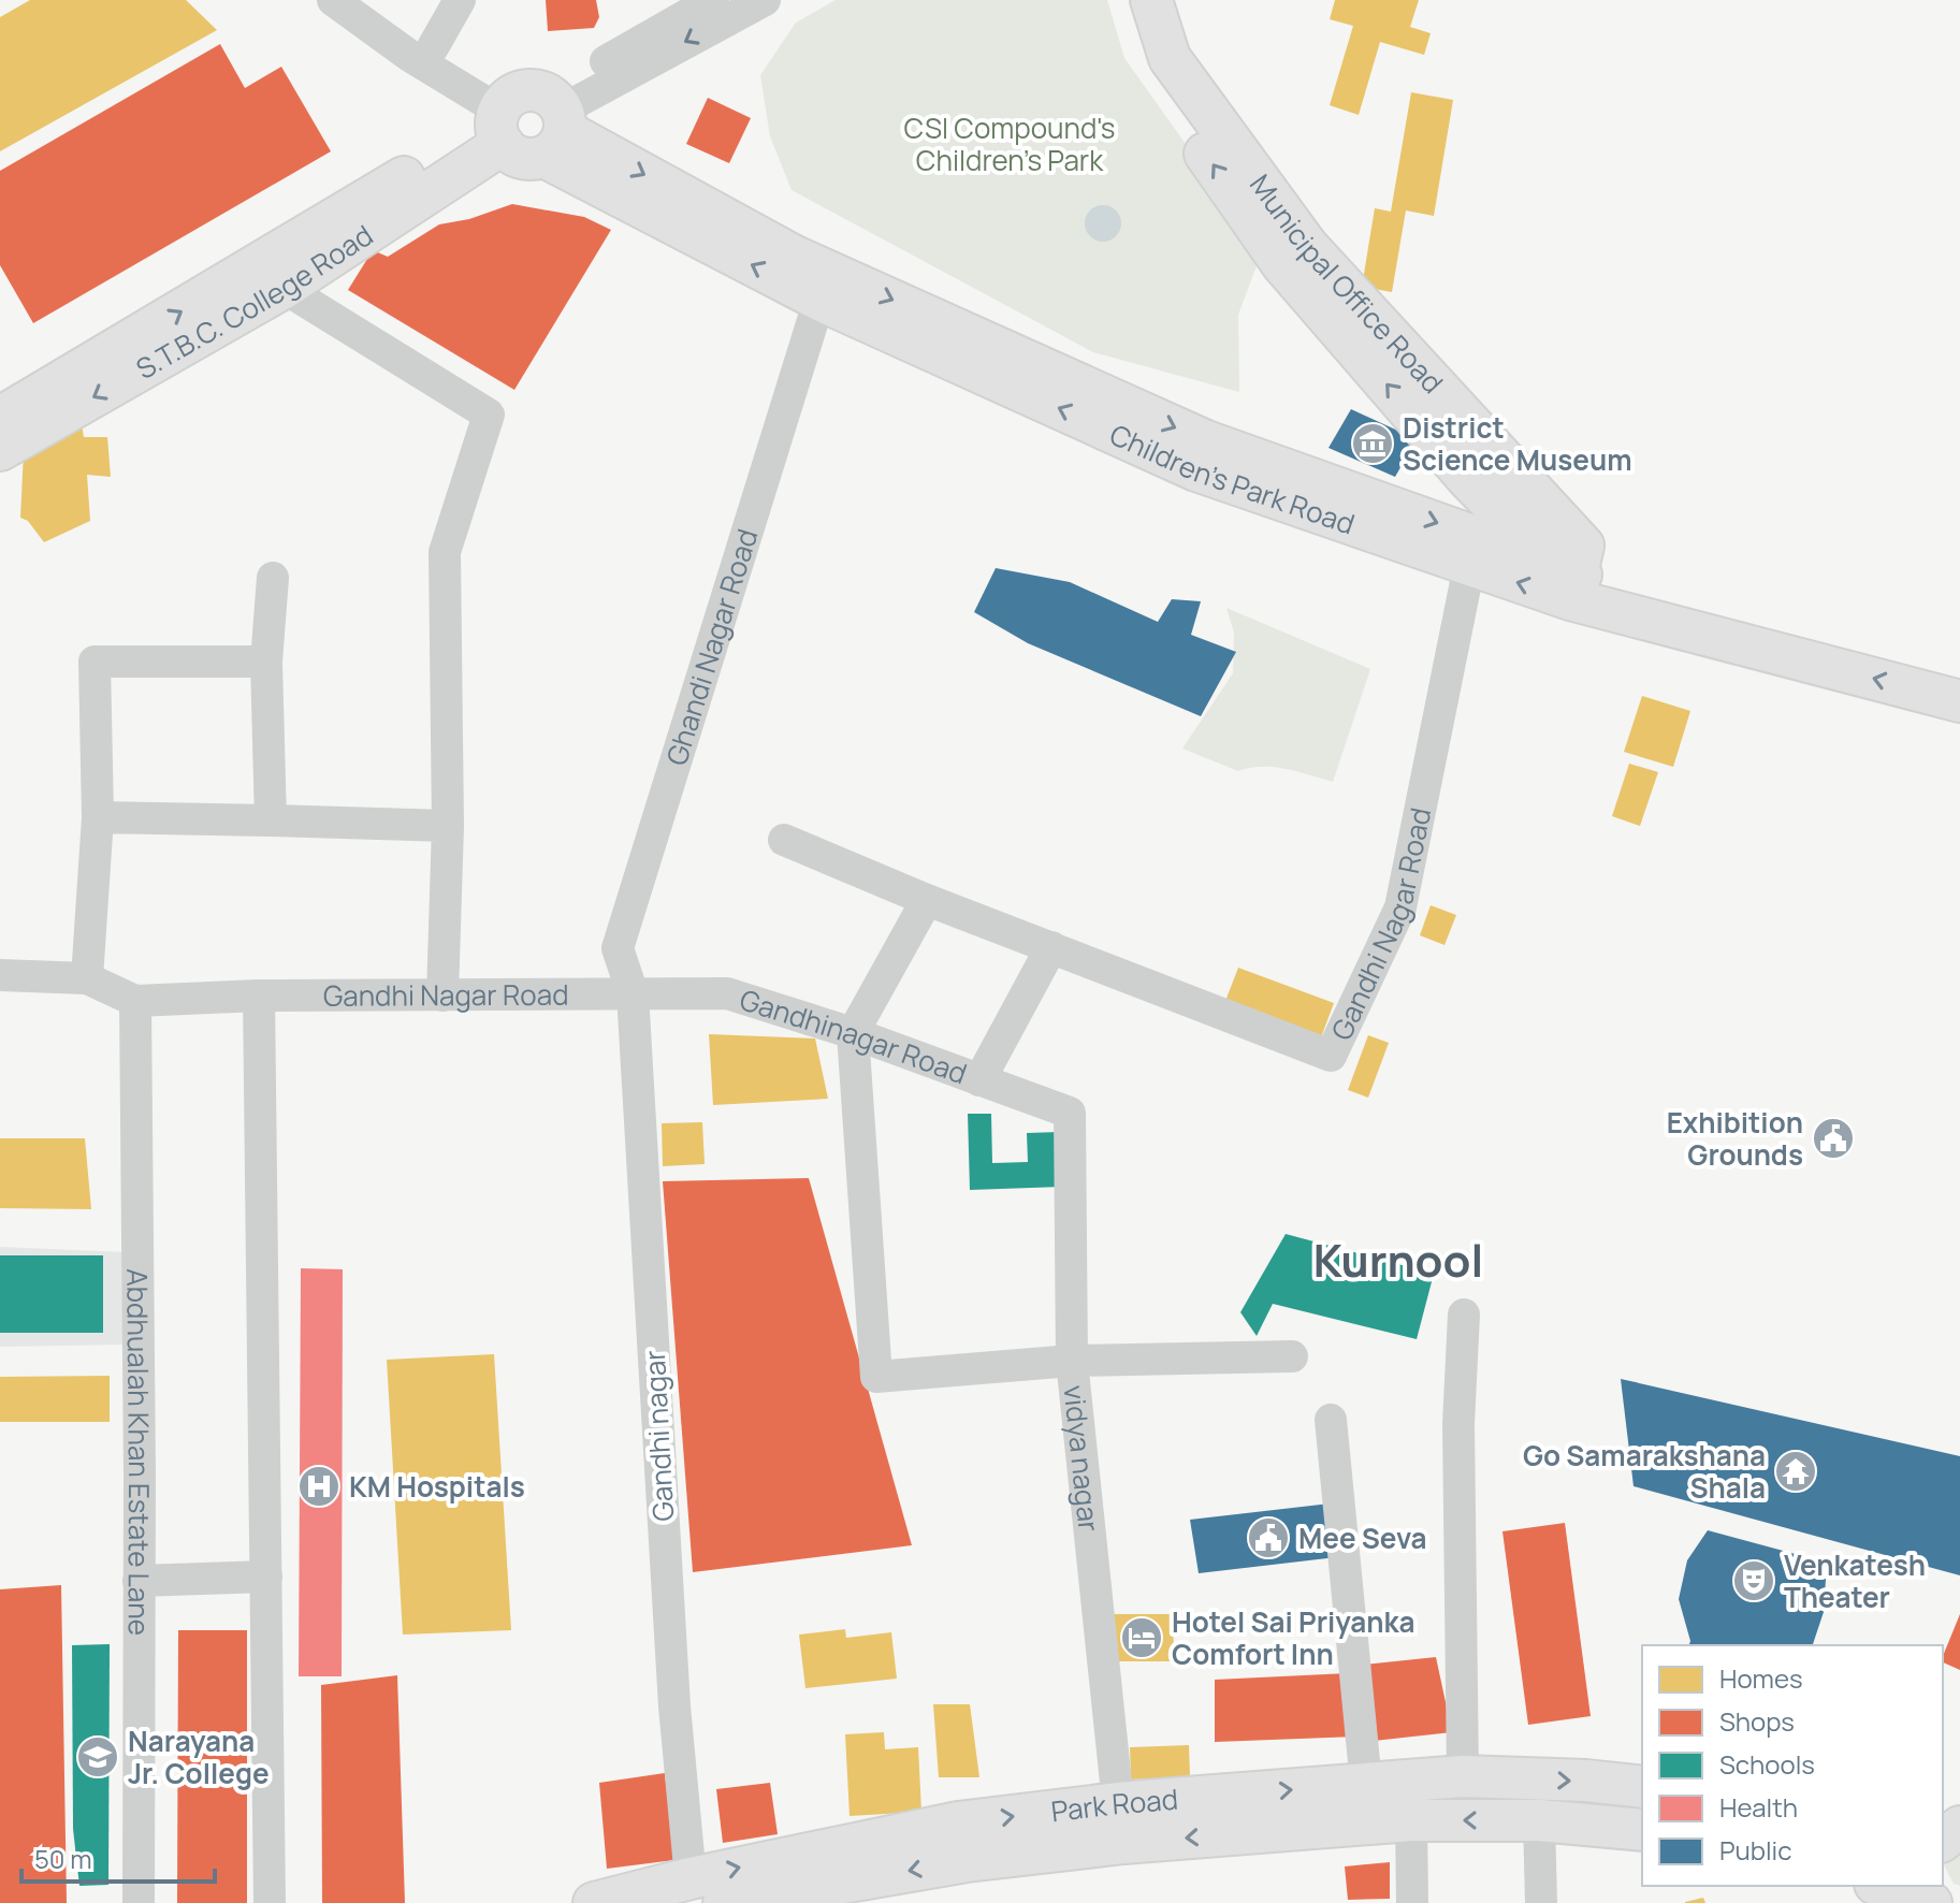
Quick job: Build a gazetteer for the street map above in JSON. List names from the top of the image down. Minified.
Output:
{"streets":{"main road":["Municipal Office Road","S.T.B.C. College Road","Children's Park Road","Park Road"],"street":["Ghandi Nagar Road","Gandhi Nagar Road","Gandhinagar Road","Gandhi nagar","Abdhualah Khan Estate Lane","vidya nagar"]},"crossings":[["Municipal Office Road","Children's Park Road"],["S.T.B.C. College Road","Children's Park Road"],["Children's Park Road","Ghandi Nagar Road"],["Children's Park Road","Gandhi Nagar Road"],["Ghandi Nagar Road","Gandhi Nagar Road"],["Ghandi Nagar Road","Gandhinagar Road"],["Ghandi Nagar Road","Gandhi nagar"],["Gandhi Nagar Road","Gandhinagar Road"],["Gandhi Nagar Road","Gandhi nagar"],["Gandhi Nagar Road","Abdhualah Khan Estate Lane"],["Gandhinagar Road","Gandhi nagar"],["Gandhinagar Road","vidya nagar"],["Gandhi nagar","Park Road"],["vidya nagar","Park Road"]],"districts":["Kurnool"],"parks":["CSI Compound's Children's Park"],"places":{"museum":["District Science Museum"],"public building":["Exhibition Grounds","Mee Seva"],"temple":["Go Samarakshana Shala"],"hospital":["KM Hospitals"],"theatre":["Venkatesh Theater"],"hotel":["Hotel Sai Priyanka Comfort Inn"],"school or university":["Narayana Jr. College"]},"legend":["Homes","Shops","Schools","Health","Public"],"scale_bar":"50 m"}
